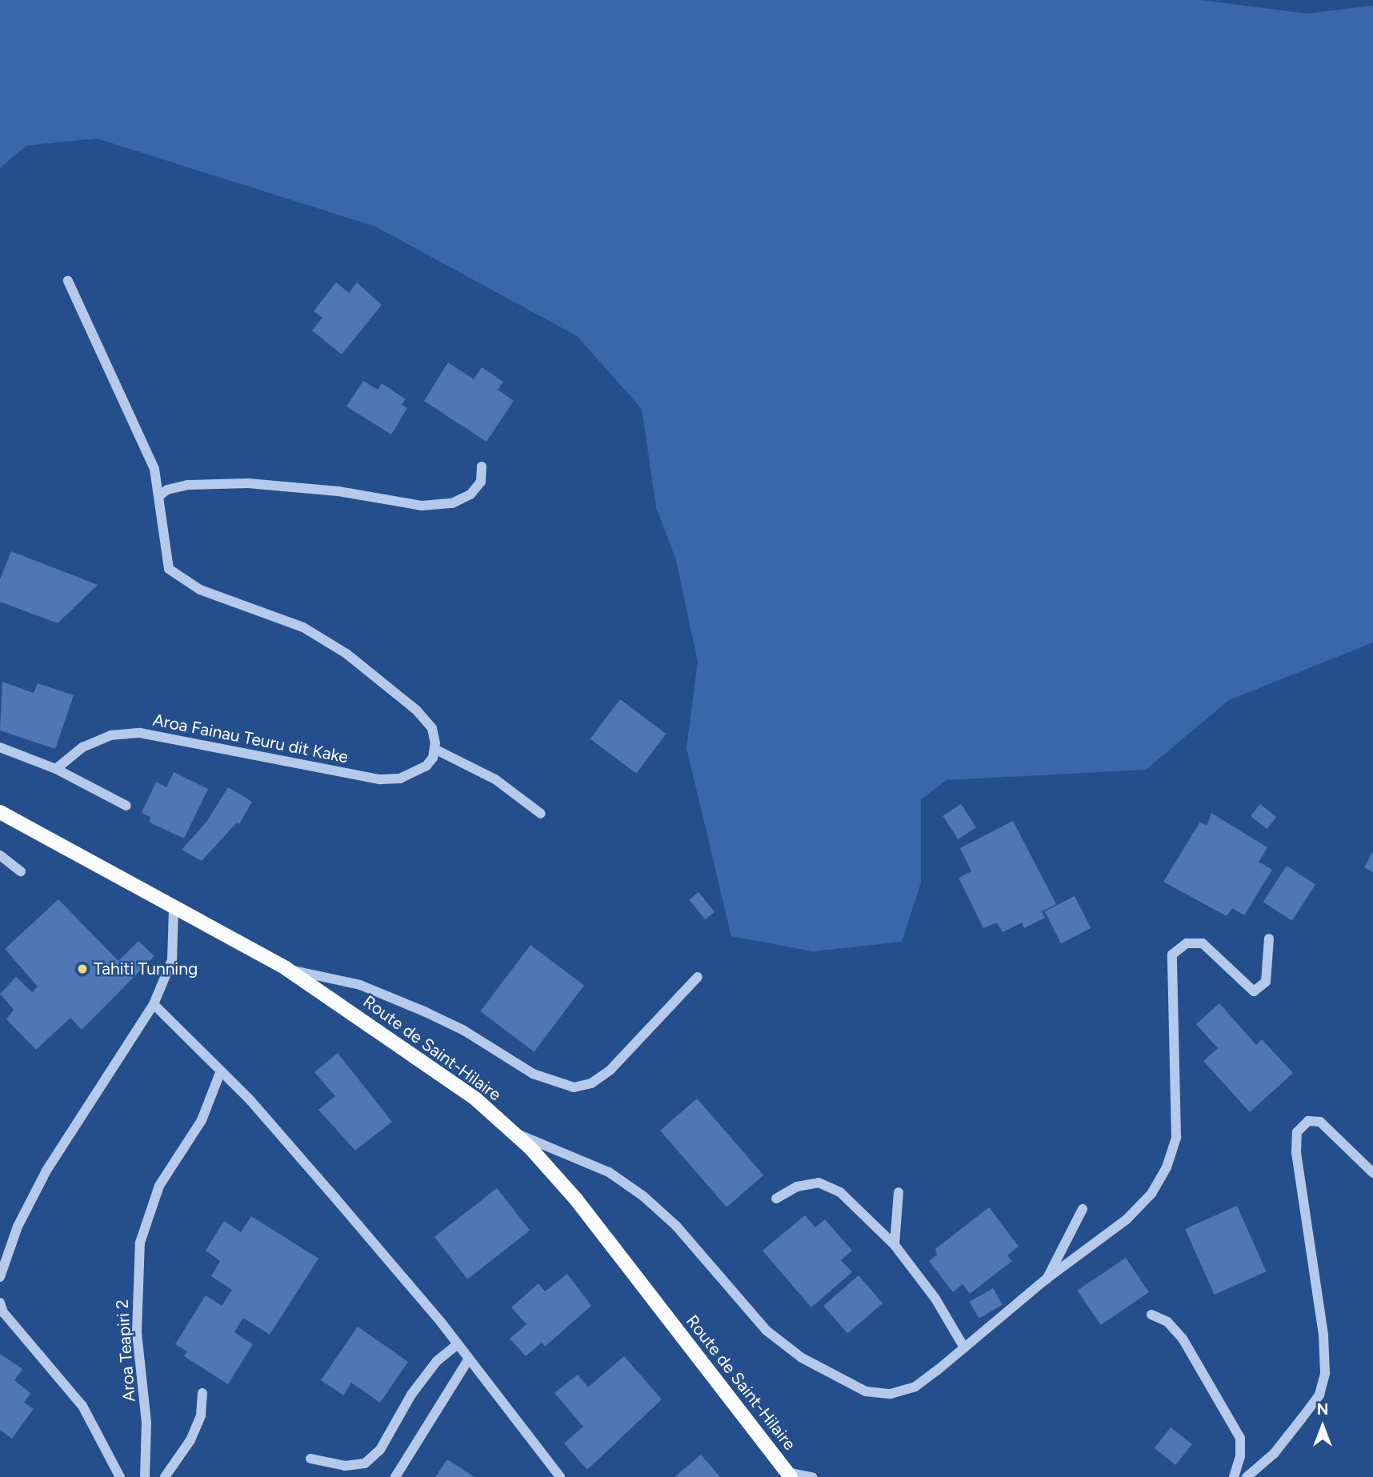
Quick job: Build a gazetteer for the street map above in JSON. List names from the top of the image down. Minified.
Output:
{"streets":{"main road":["Route de Saint-Hilaire"],"street":["Aroa Fainau Teuru dit Kake","Aroa Teapiri 2"]},"places":["Tahiti Tunning"],"north":"top"}
